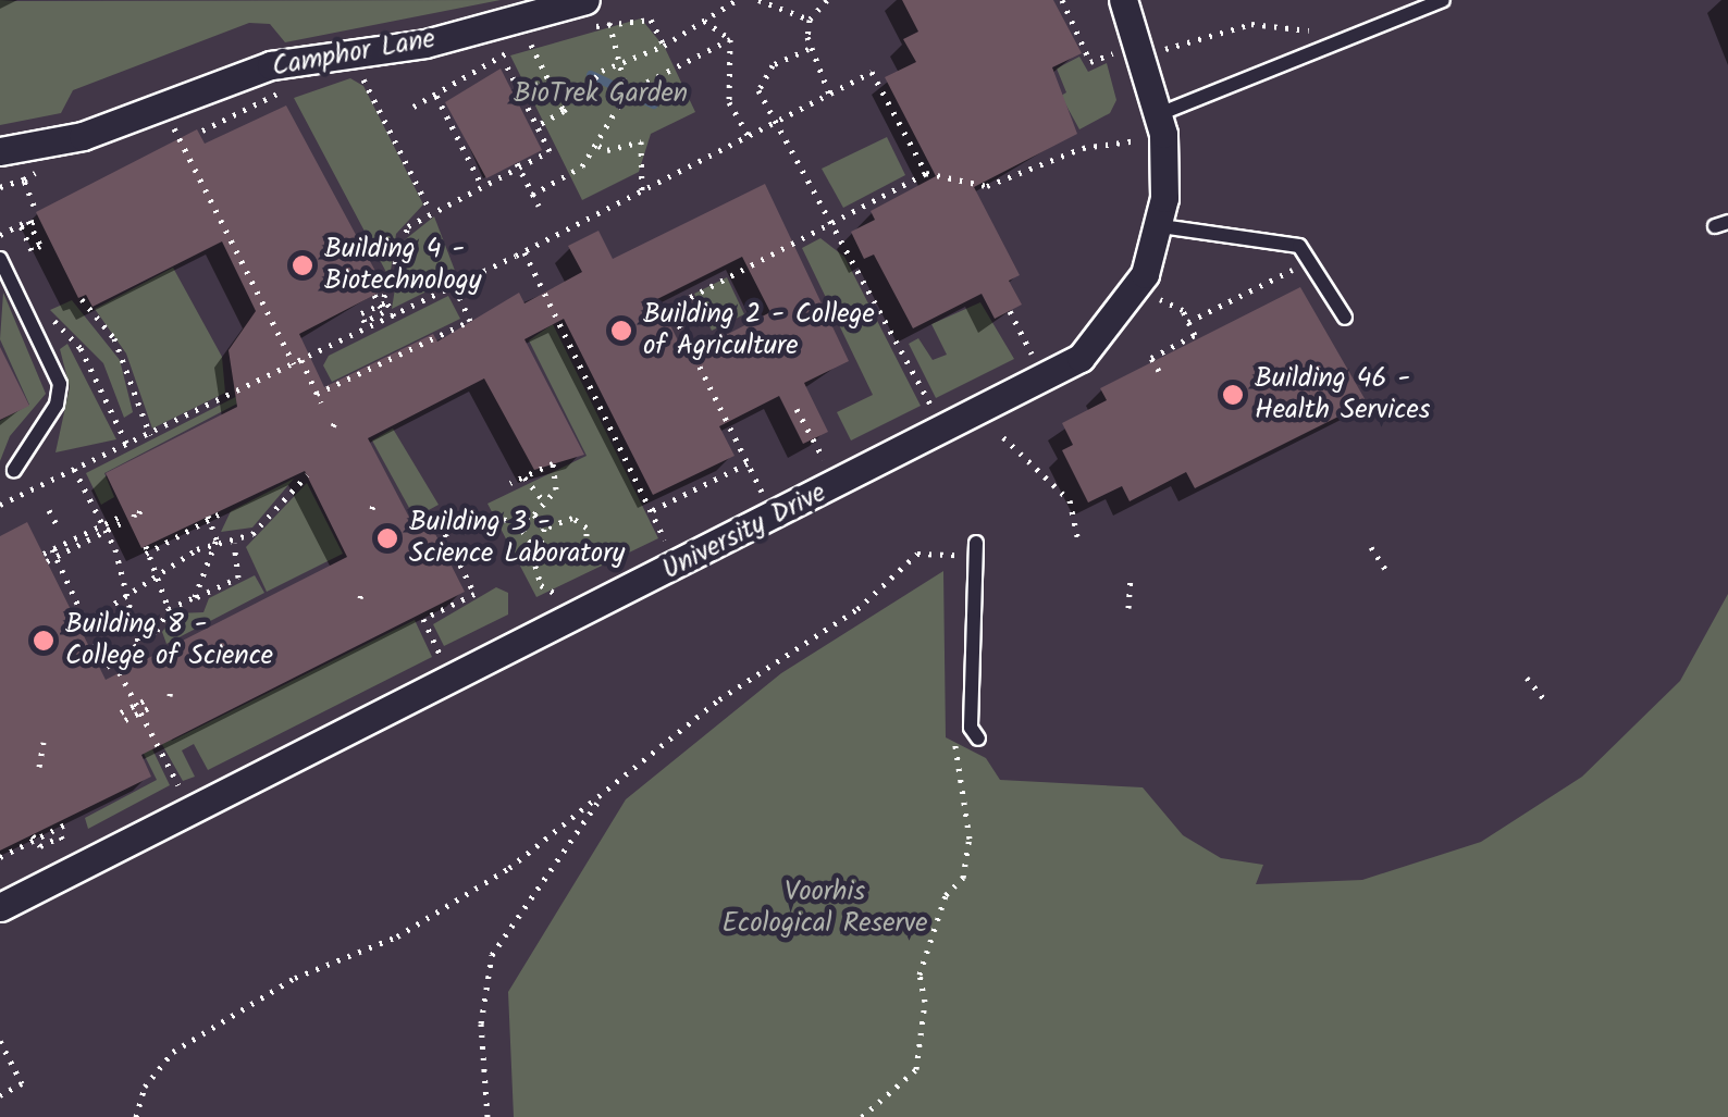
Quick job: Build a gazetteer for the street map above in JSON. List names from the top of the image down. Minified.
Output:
{"streets":{"street":["Camphor Lane","University Drive"]},"parks":["BioTrek Garden","Voorhis Ecological Reserve"],"places":["Building 4 - Biotechnology","Building 2 - College of Agriculture","Building 46 - Health Services","Building 3 - Science Laboratory","Building 8 - College of Science"]}
